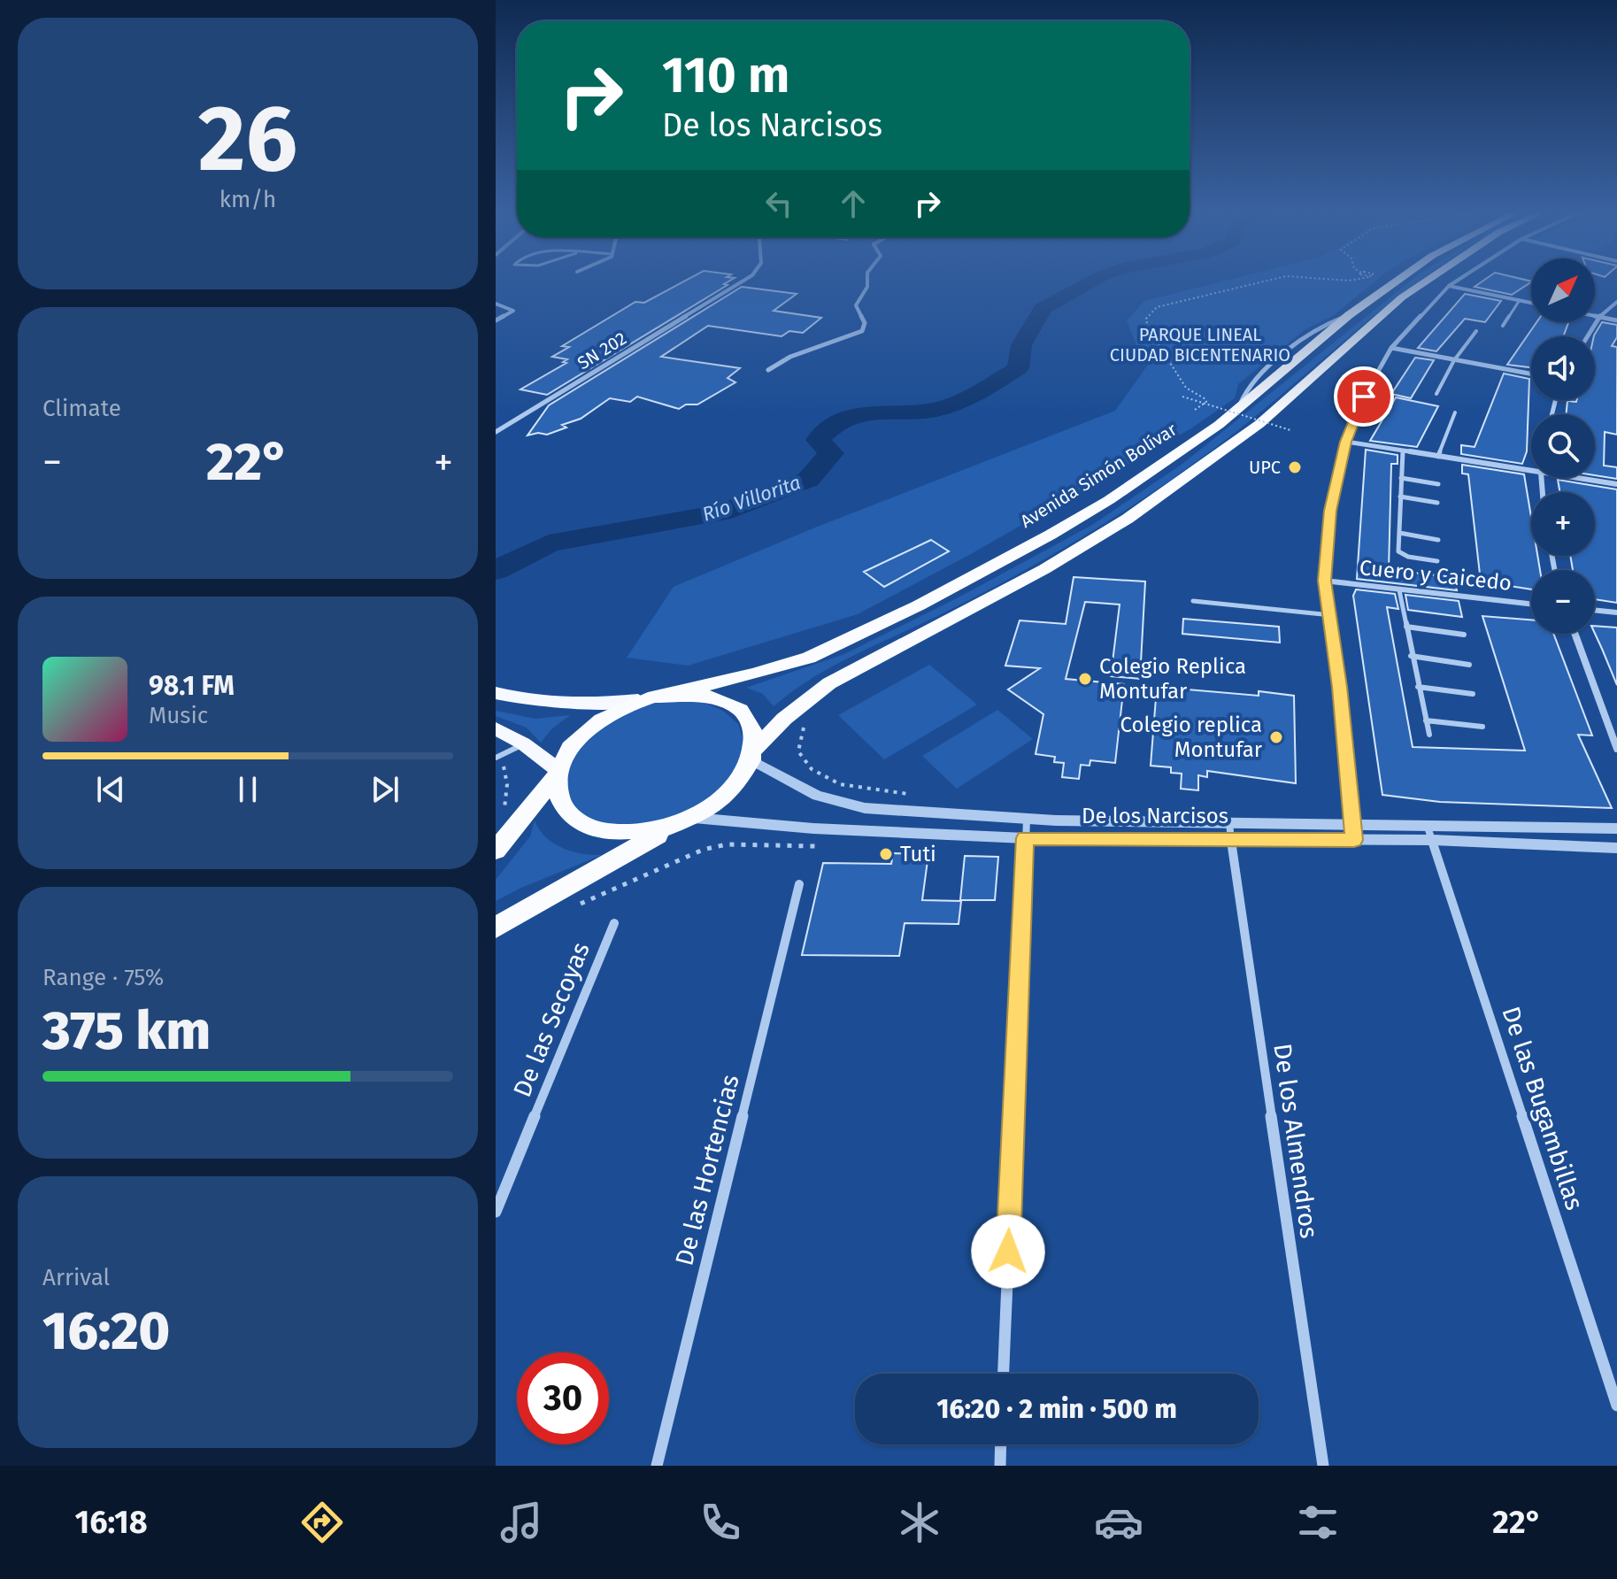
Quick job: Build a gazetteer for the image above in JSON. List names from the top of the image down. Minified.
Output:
{"streets":{"highway":["Avenida Simón Bolívar"],"street":["SN 202","Cuero y Caicedo","De los Narcisos","De las Secoyas","De las Bugambillas","De los Almendros","De las Hortencias"]},"crossings":[["Avenida Simón Bolívar","De los Narcisos"],["De los Narcisos","De las Bugambillas"],["De los Narcisos","De los Almendros"]],"water":["Río Villorita"],"parks":["PARQUE LINEAL CIUDAD BICENTENARIO"],"places":["UPC","Colegio Replica Montufar","Colegio replica Montufar","Tuti"],"north":"top right","page":{"tile":[["26","km/h"],"Climate",["Range · 75%","375 km"],["Arrival","16:20"]],"turn":["110 m","De los Narcisos"],"map_buttons":["+","−"],"heat":["−","22°","+"],"song":["98.1 FM","Music"],"limit":"30","trip":"16:20 · 2 min · 500 m","tabs":["16:18","22°"]}}
